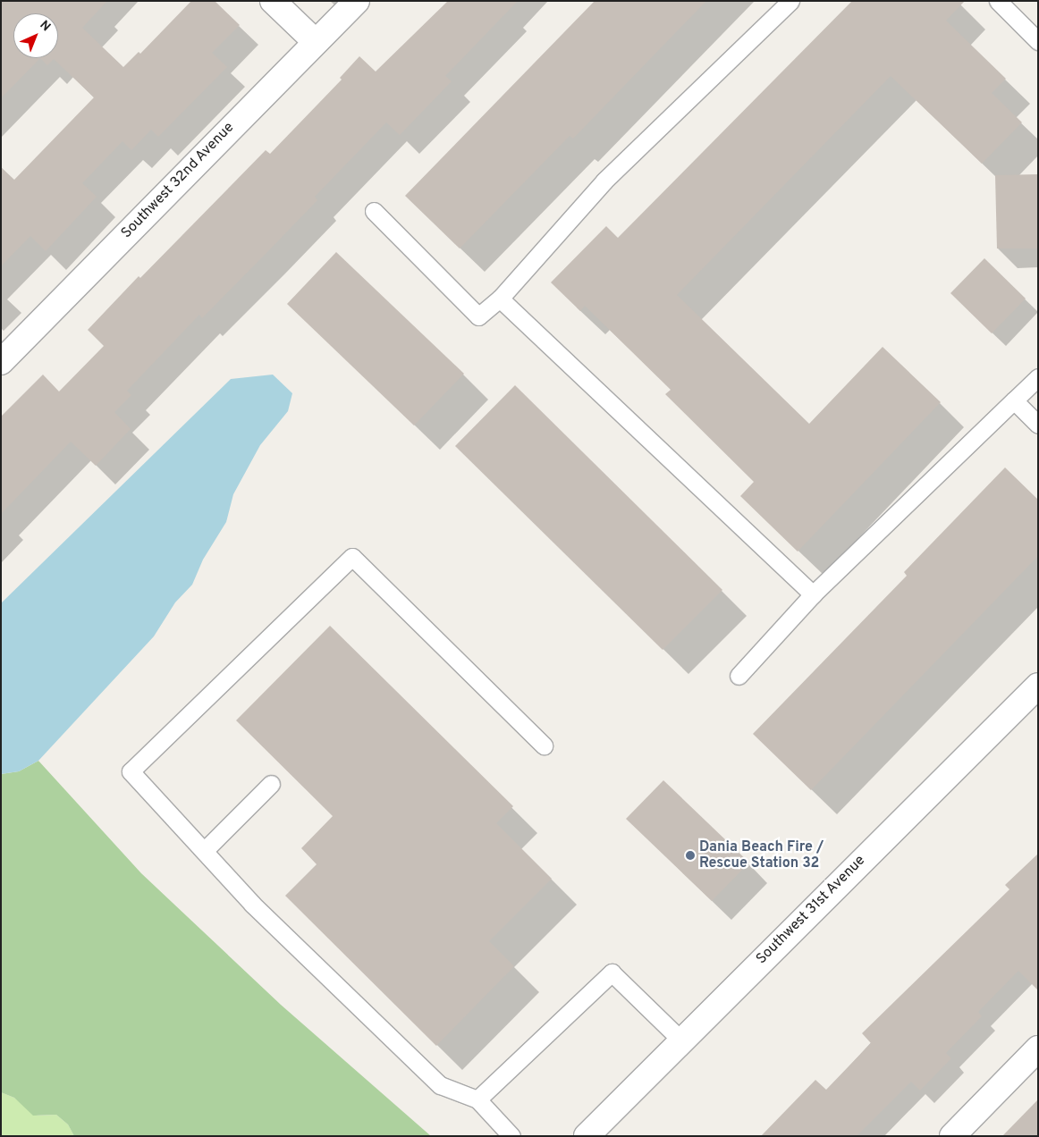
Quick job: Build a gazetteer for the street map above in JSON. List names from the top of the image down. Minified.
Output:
{"streets":{"street":["Southwest 32nd Avenue","Southwest 31st Avenue"]},"places":["Dania Beach Fire / Rescue Station 32"],"north":"top right"}
